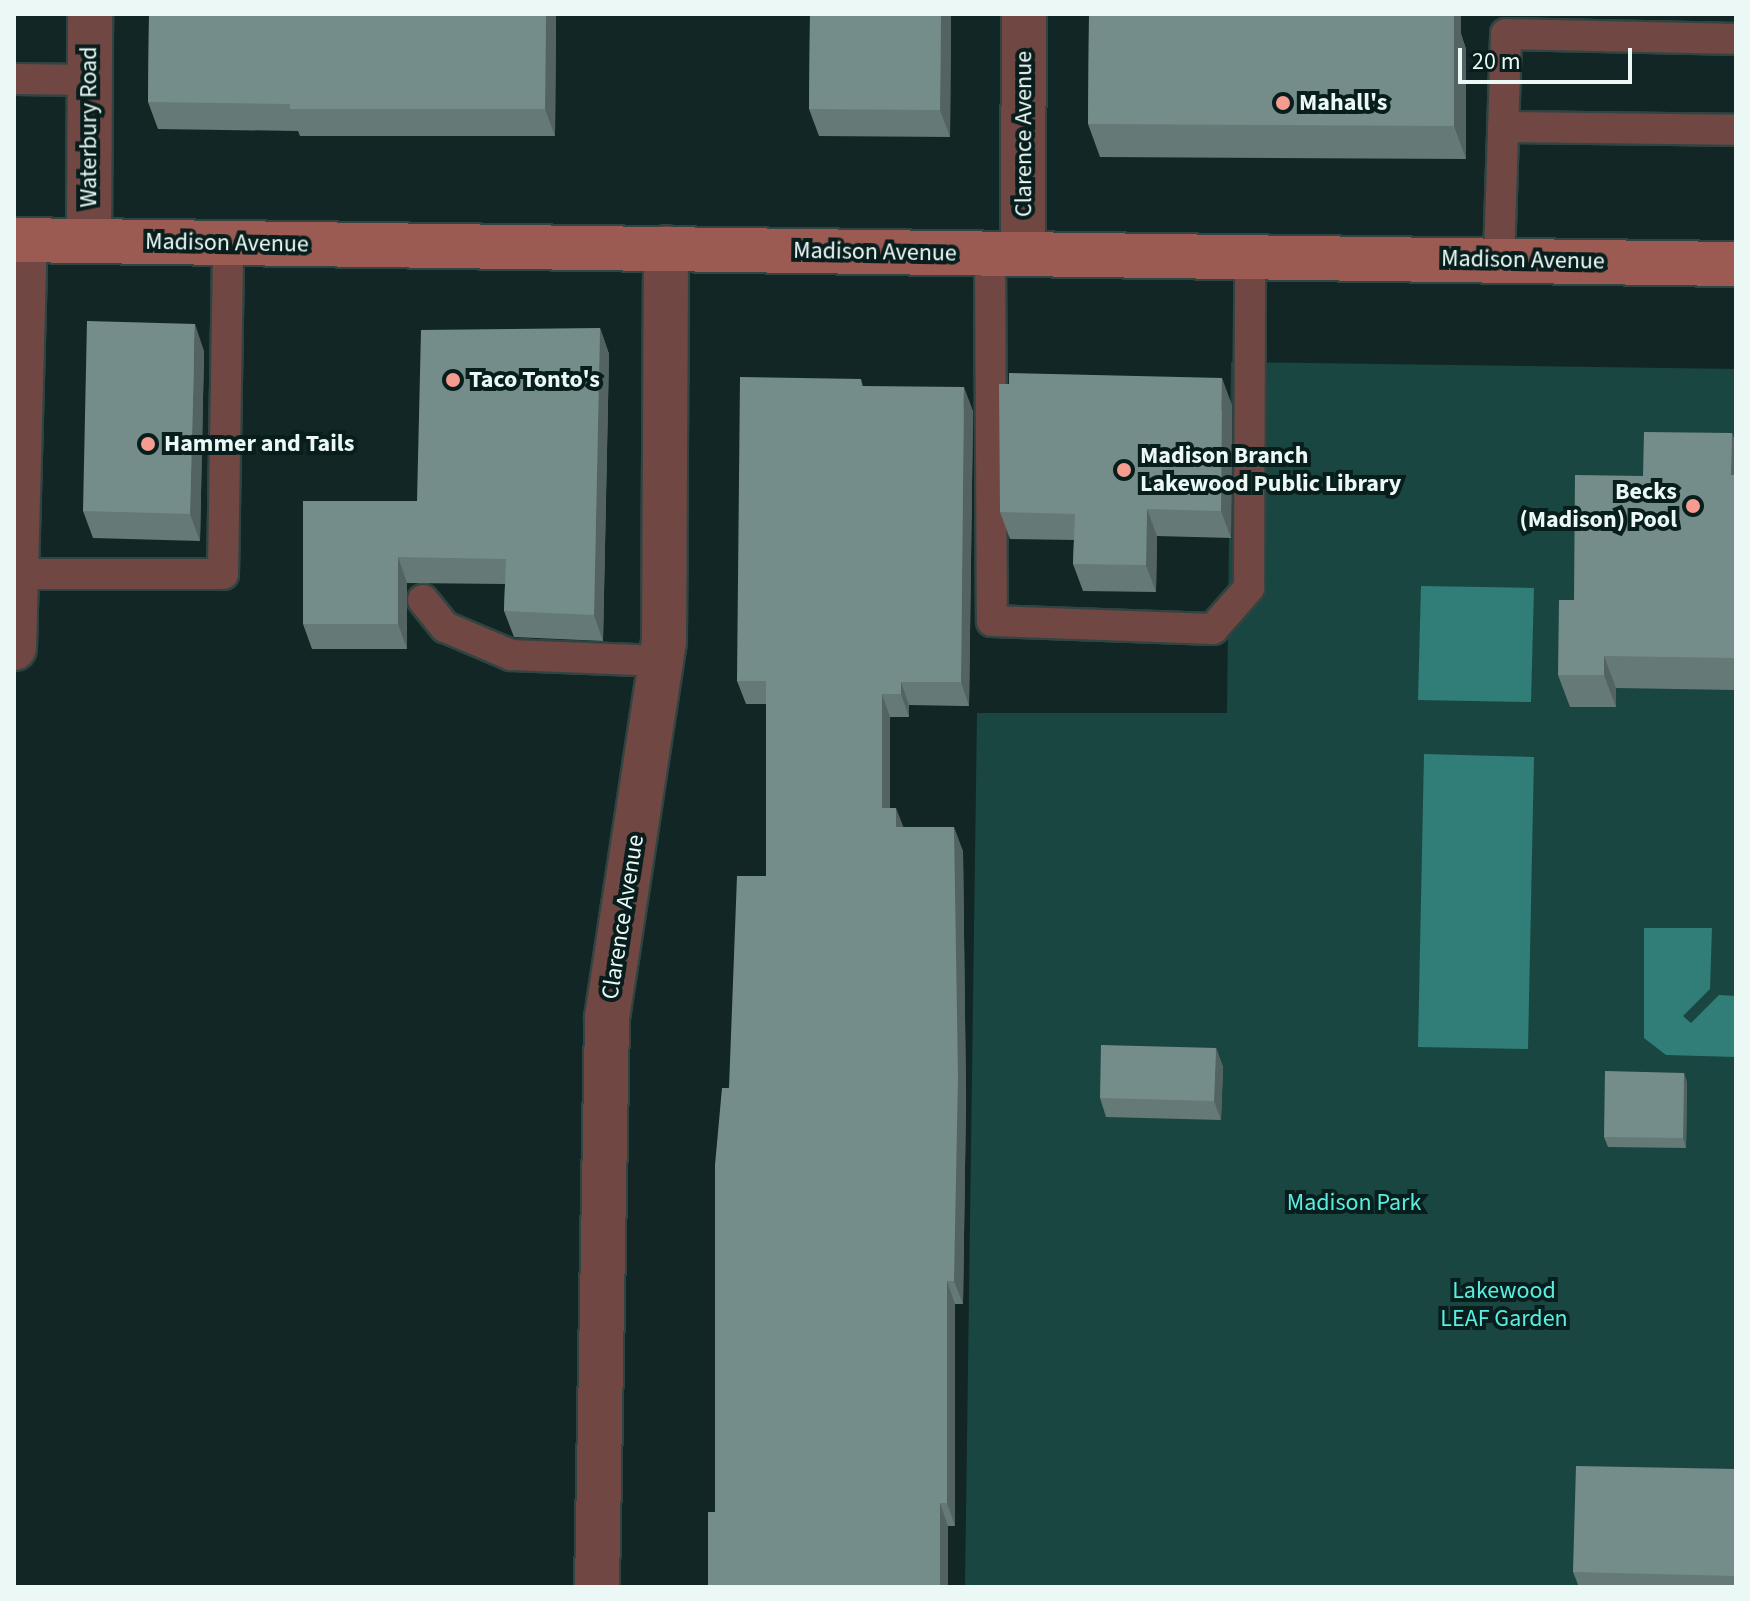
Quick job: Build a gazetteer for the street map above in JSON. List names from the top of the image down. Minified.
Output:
{"streets":{"main road":["Madison Avenue"],"street":["Waterbury Road","Clarence Avenue"]},"crossings":[["Waterbury Road","Madison Avenue"],["Clarence Avenue","Madison Avenue"]],"parks":["Madison Park","Lakewood LEAF Garden"],"places":["Mahall's","Taco Tonto's","Hammer and Tails","Madison Branch Lakewood Public Library","Becks (Madison) Pool"],"scale_bar":"20 m"}
